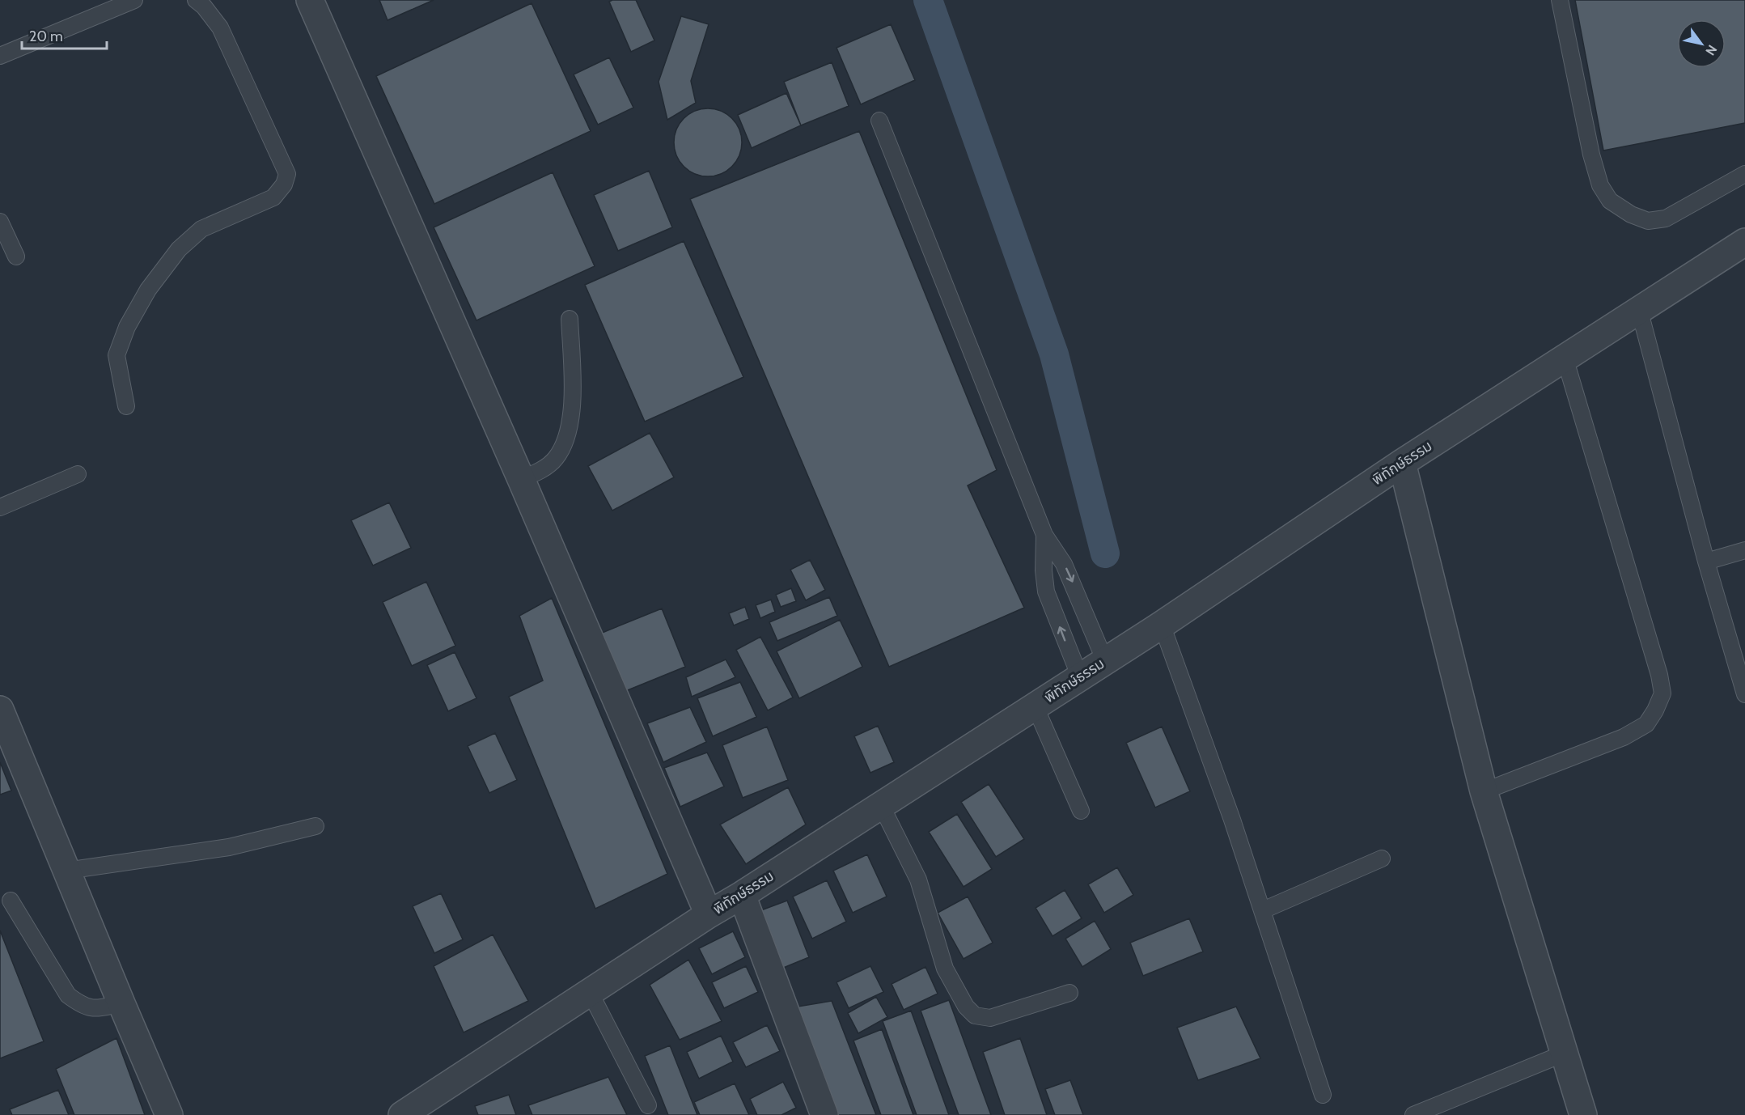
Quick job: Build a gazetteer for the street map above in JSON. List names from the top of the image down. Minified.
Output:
{"streets":{"street":["พิทักษ์ธรรม"]},"scale_bar":"20 m","north":"bottom right"}
